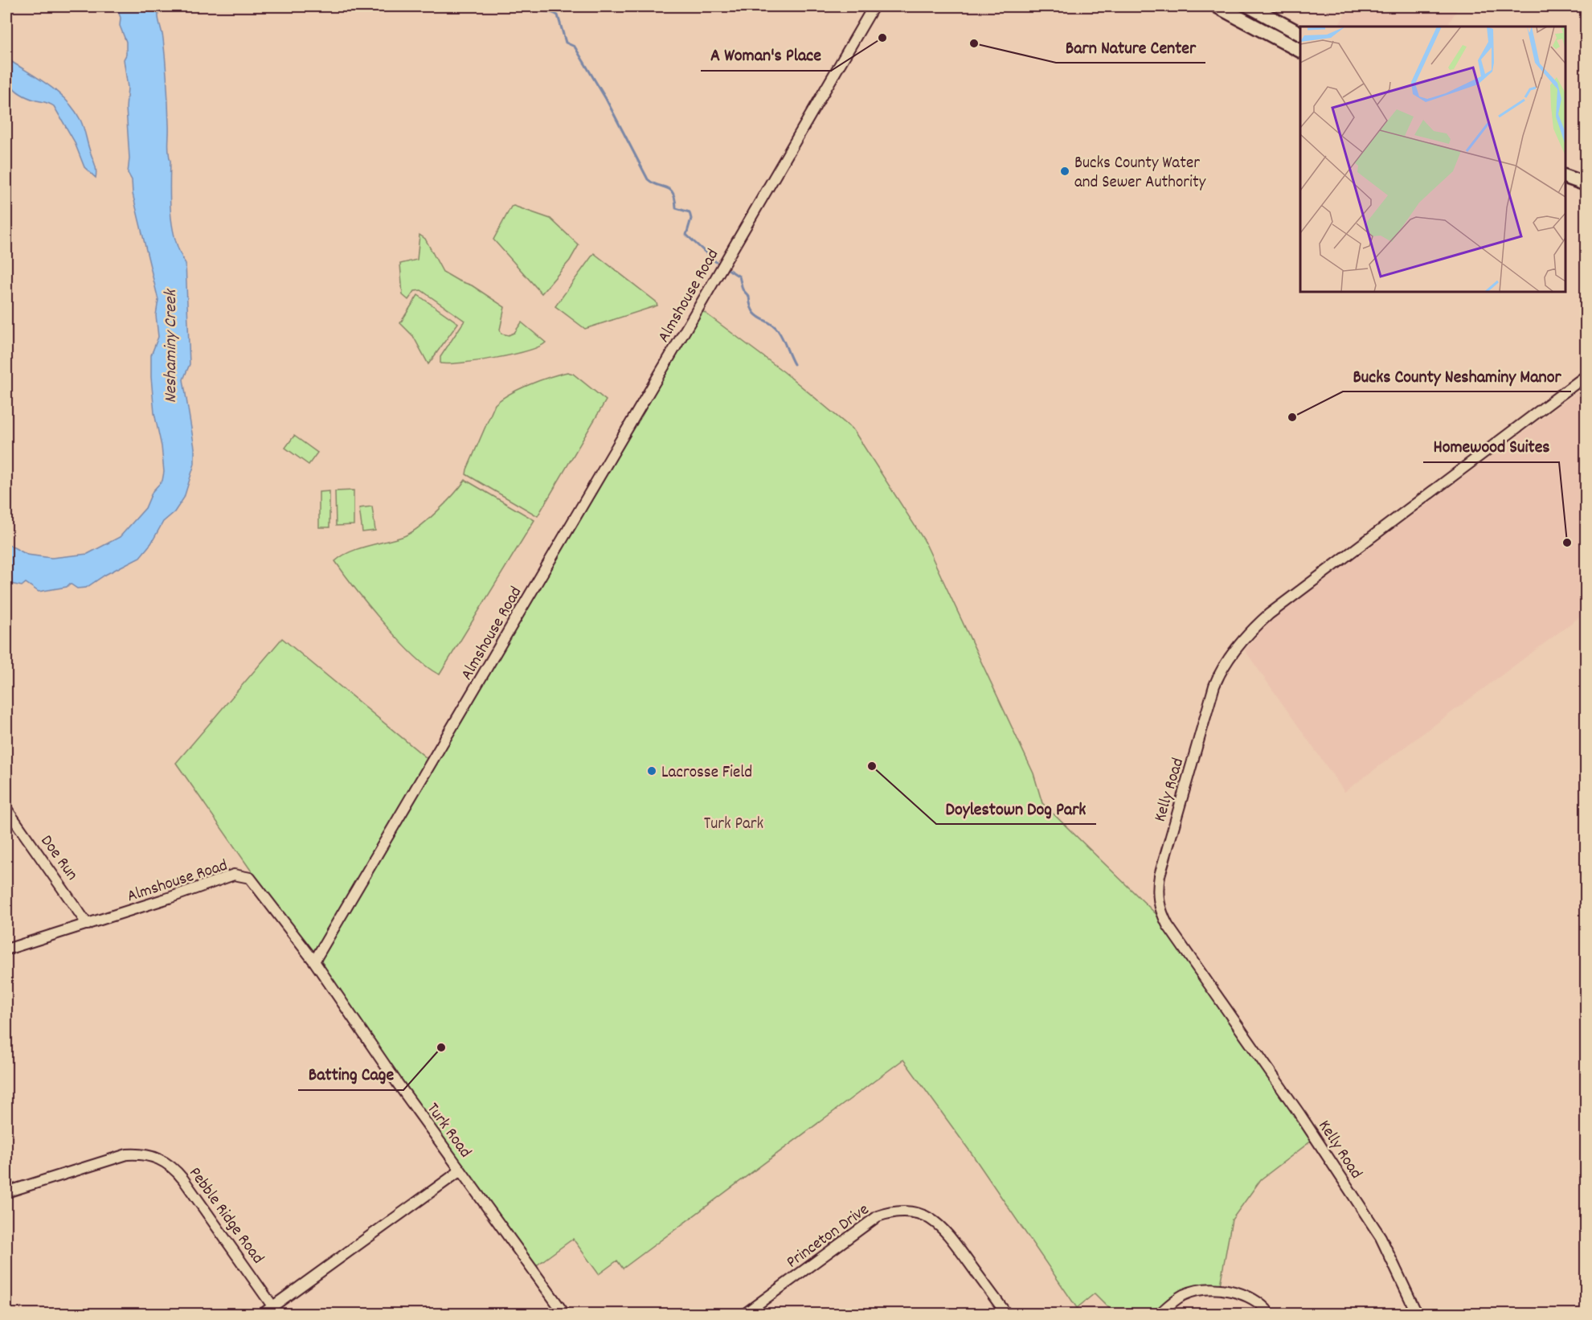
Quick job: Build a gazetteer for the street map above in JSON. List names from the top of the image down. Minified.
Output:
{"streets":{"street":["Almshouse Road","Kelly Road","Doe Run","Turk Road","Pebble Ridge Road","Princeton Drive"]},"crossings":[["Almshouse Road","Doe Run"],["Almshouse Road","Turk Road"]],"water":["Neshaminy Creek"],"parks":["Turk Park"],"places":["A Woman's Place","Barn Nature Center","Bucks County Water and Sewer Authority","Bucks County Neshaminy Manor","Homewood Suites","Doylestown Dog Park","Lacrosse Field","Batting Cage"]}
